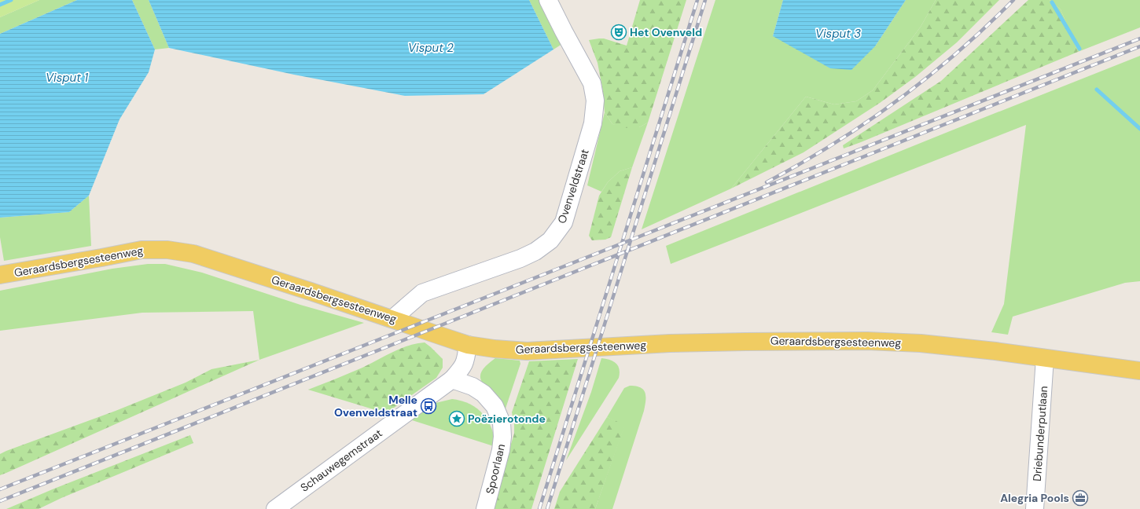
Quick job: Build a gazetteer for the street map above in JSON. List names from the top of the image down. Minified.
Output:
{"streets":{"main road":["Geraardsbergsesteenweg"],"street":["Ovenveldstraat","Driebunderputlaan","Schauwegemstraat","Spoorlaan"]},"crossings":[["Ovenveldstraat","Geraardsbergsesteenweg"],["Geraardsbergsesteenweg","Driebunderputlaan"],["Geraardsbergsesteenweg","Schauwegemstraat"],["Schauwegemstraat","Spoorlaan"]],"water":["Visput 3","Visput 2","Visput 1"],"places":{"theatre":["Het Ovenveld"],"bus stop":["Melle Ovenveldstraat"],"place":["Poëzierotonde"],"office":["Alegria Pools"]}}
